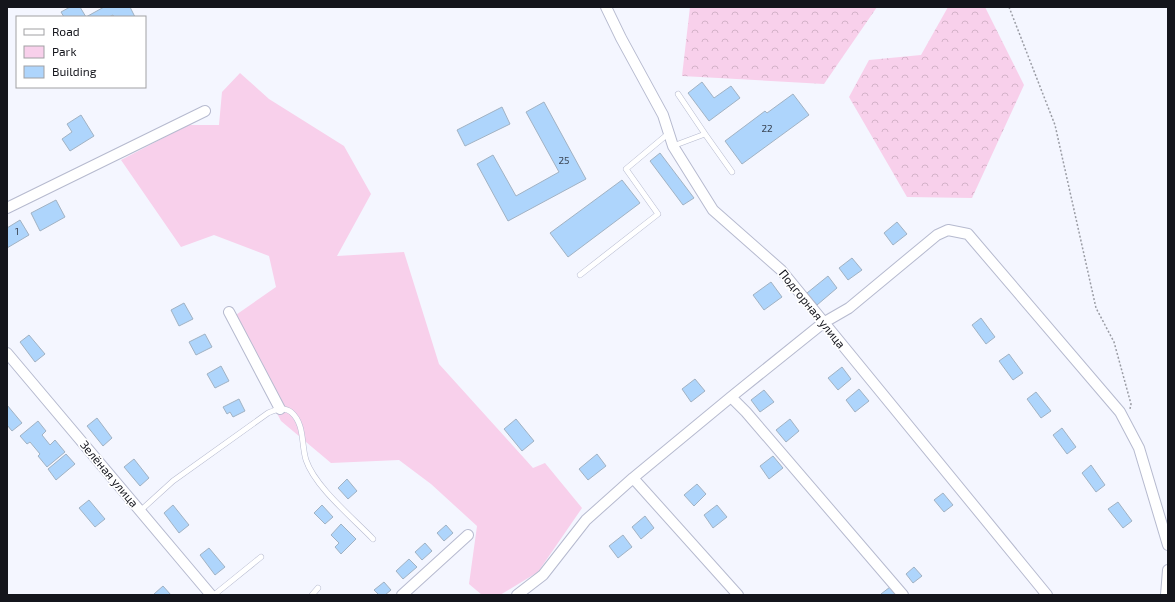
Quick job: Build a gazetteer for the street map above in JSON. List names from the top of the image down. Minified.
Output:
{"streets":{"street":["Подгорная улица","Зелёная улица"]},"house_numbers":["22","25","1"],"legend":["Road","Park","Building"]}
